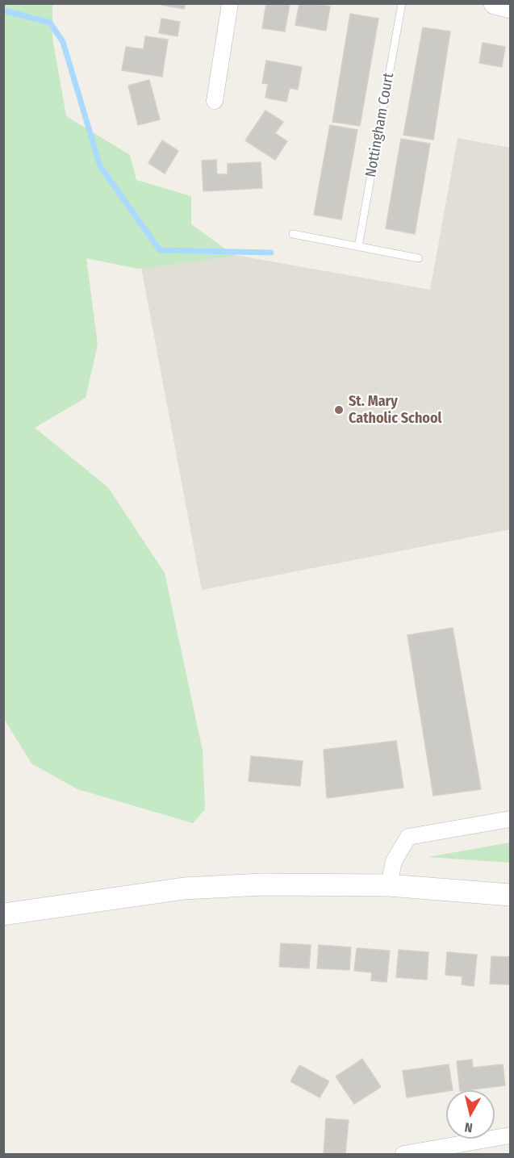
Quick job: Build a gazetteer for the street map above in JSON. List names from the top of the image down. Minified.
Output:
{"streets":{"lane":["Nottingham Court"]},"places":["St. Mary Catholic School"],"north":"bottom"}
